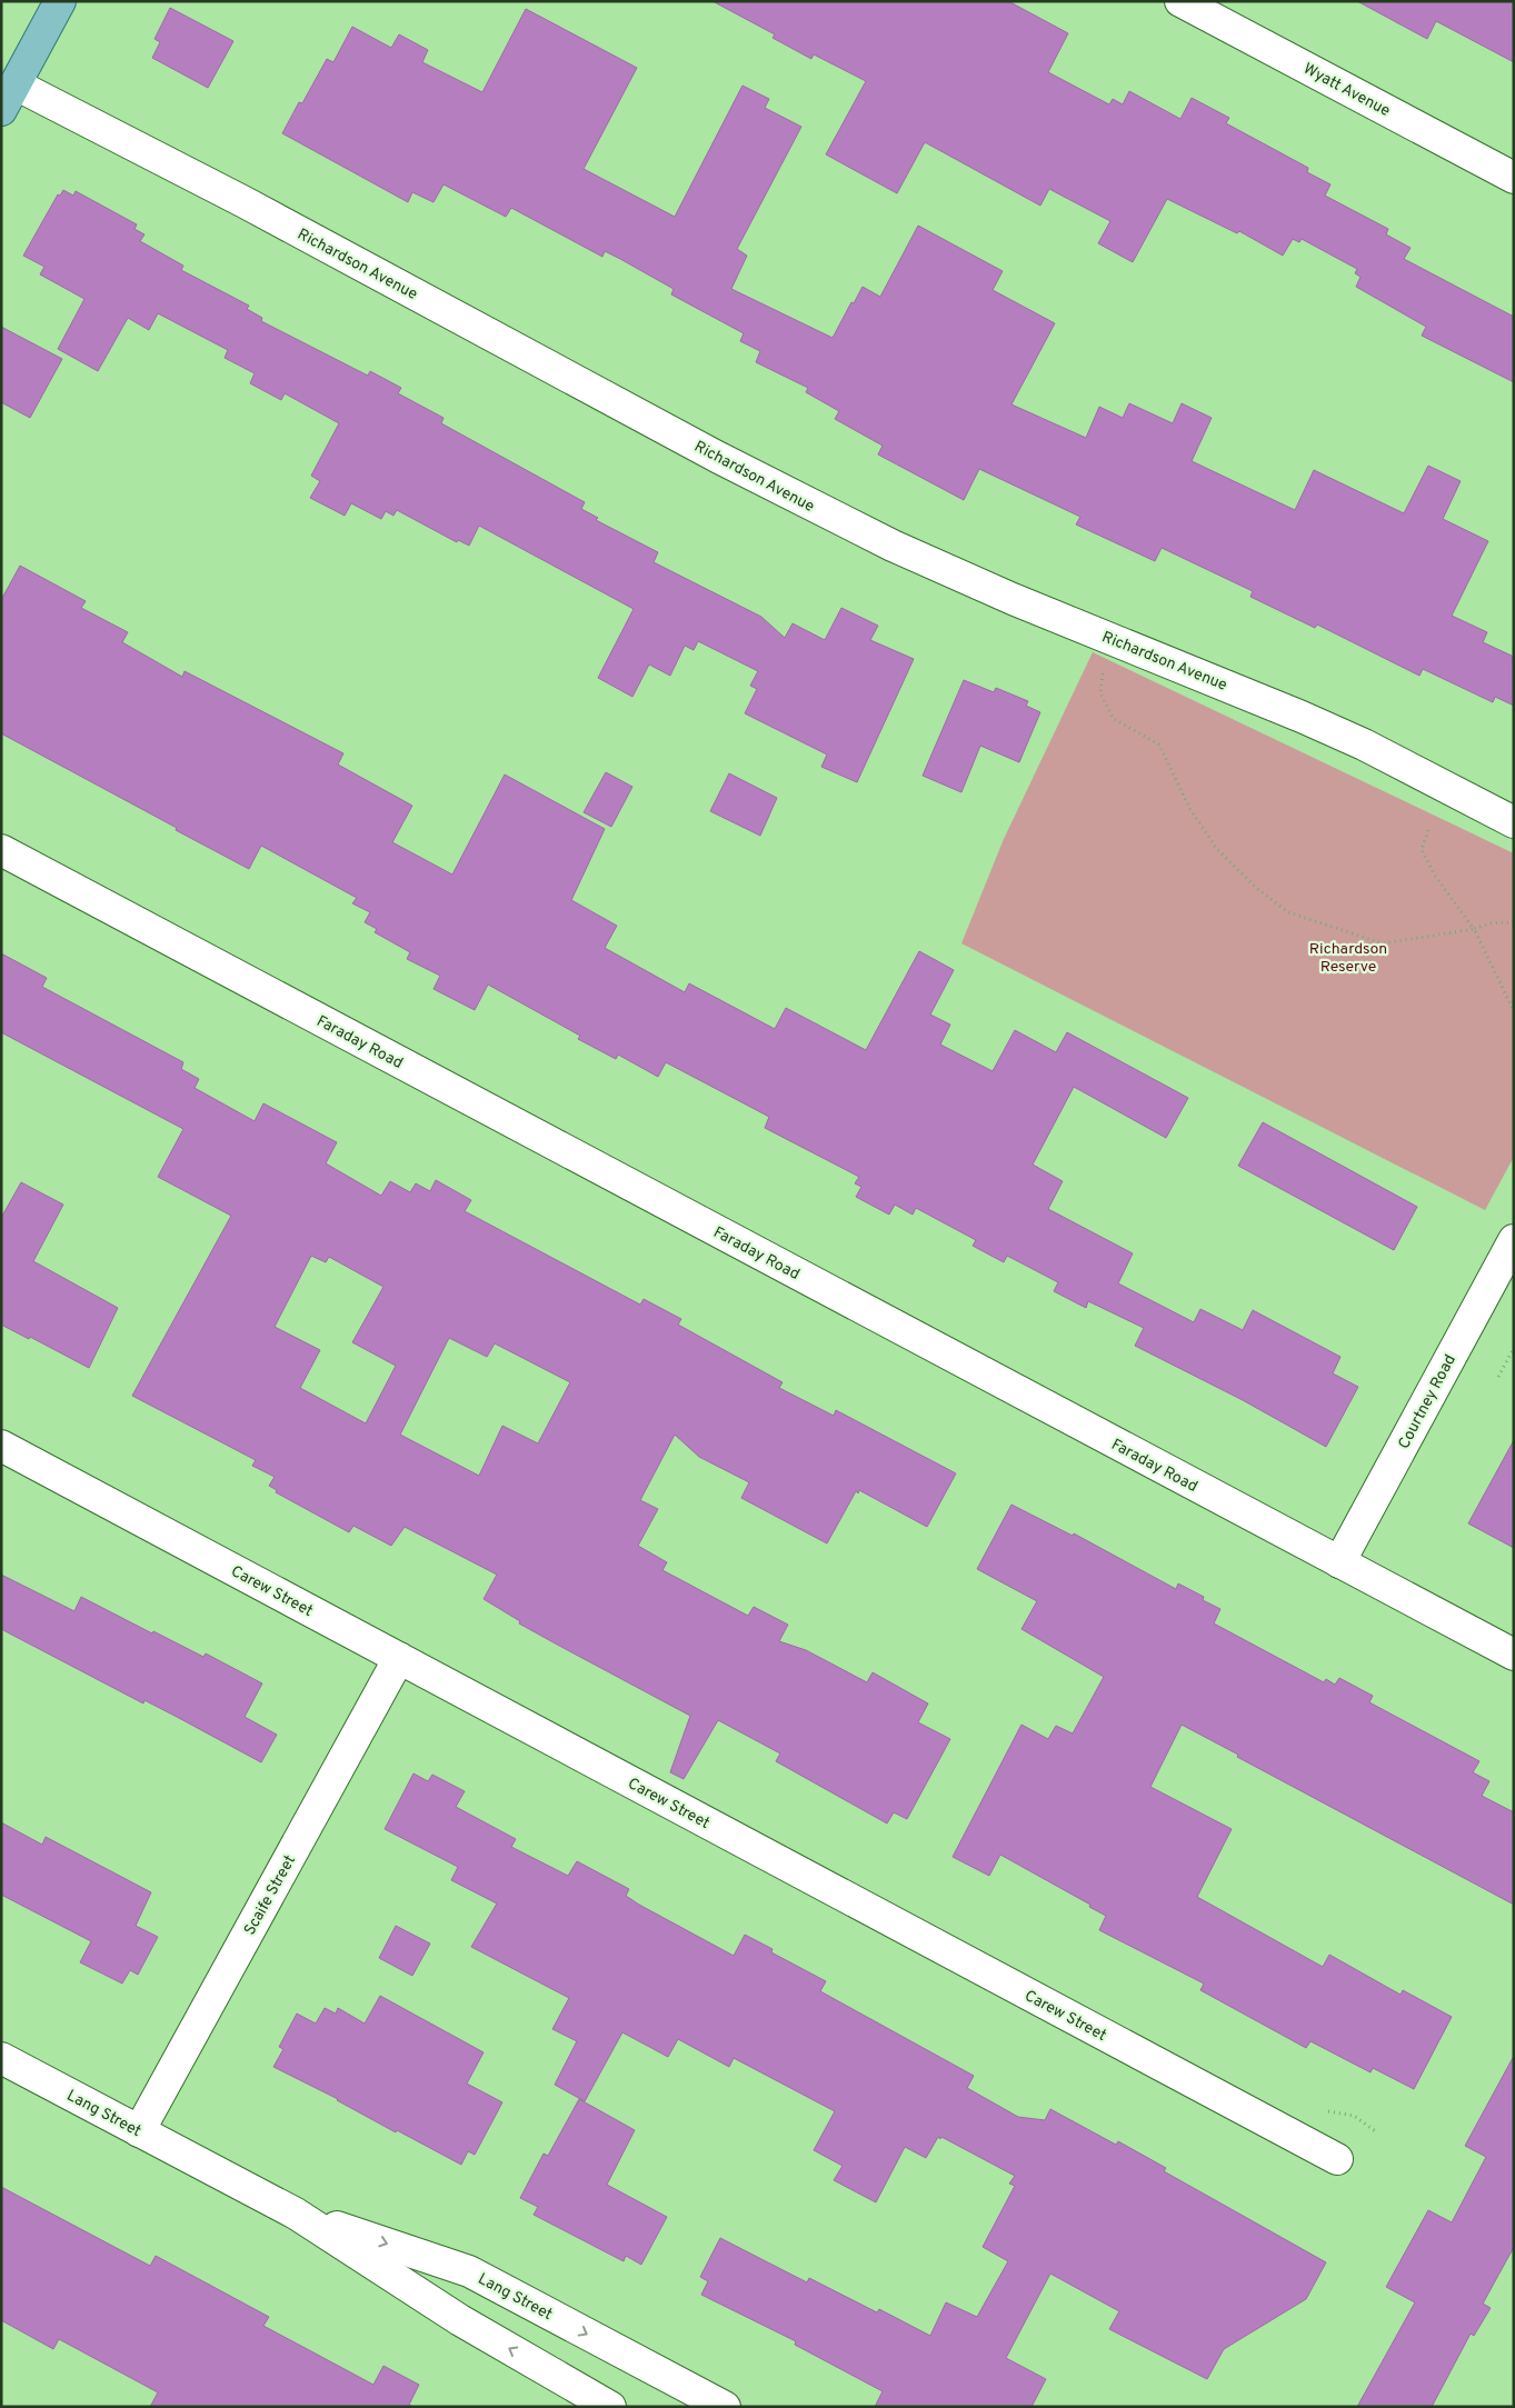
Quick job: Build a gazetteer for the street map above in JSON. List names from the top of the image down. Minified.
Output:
{"streets":{"street":["Wyatt Avenue","Richardson Avenue","Faraday Road","Courtney Road","Carew Street","Scaife Street","Lang Street"]},"crossings":[["Faraday Road","Courtney Road"],["Carew Street","Scaife Street"],["Scaife Street","Lang Street"]],"parks":["Richardson Reserve"]}
